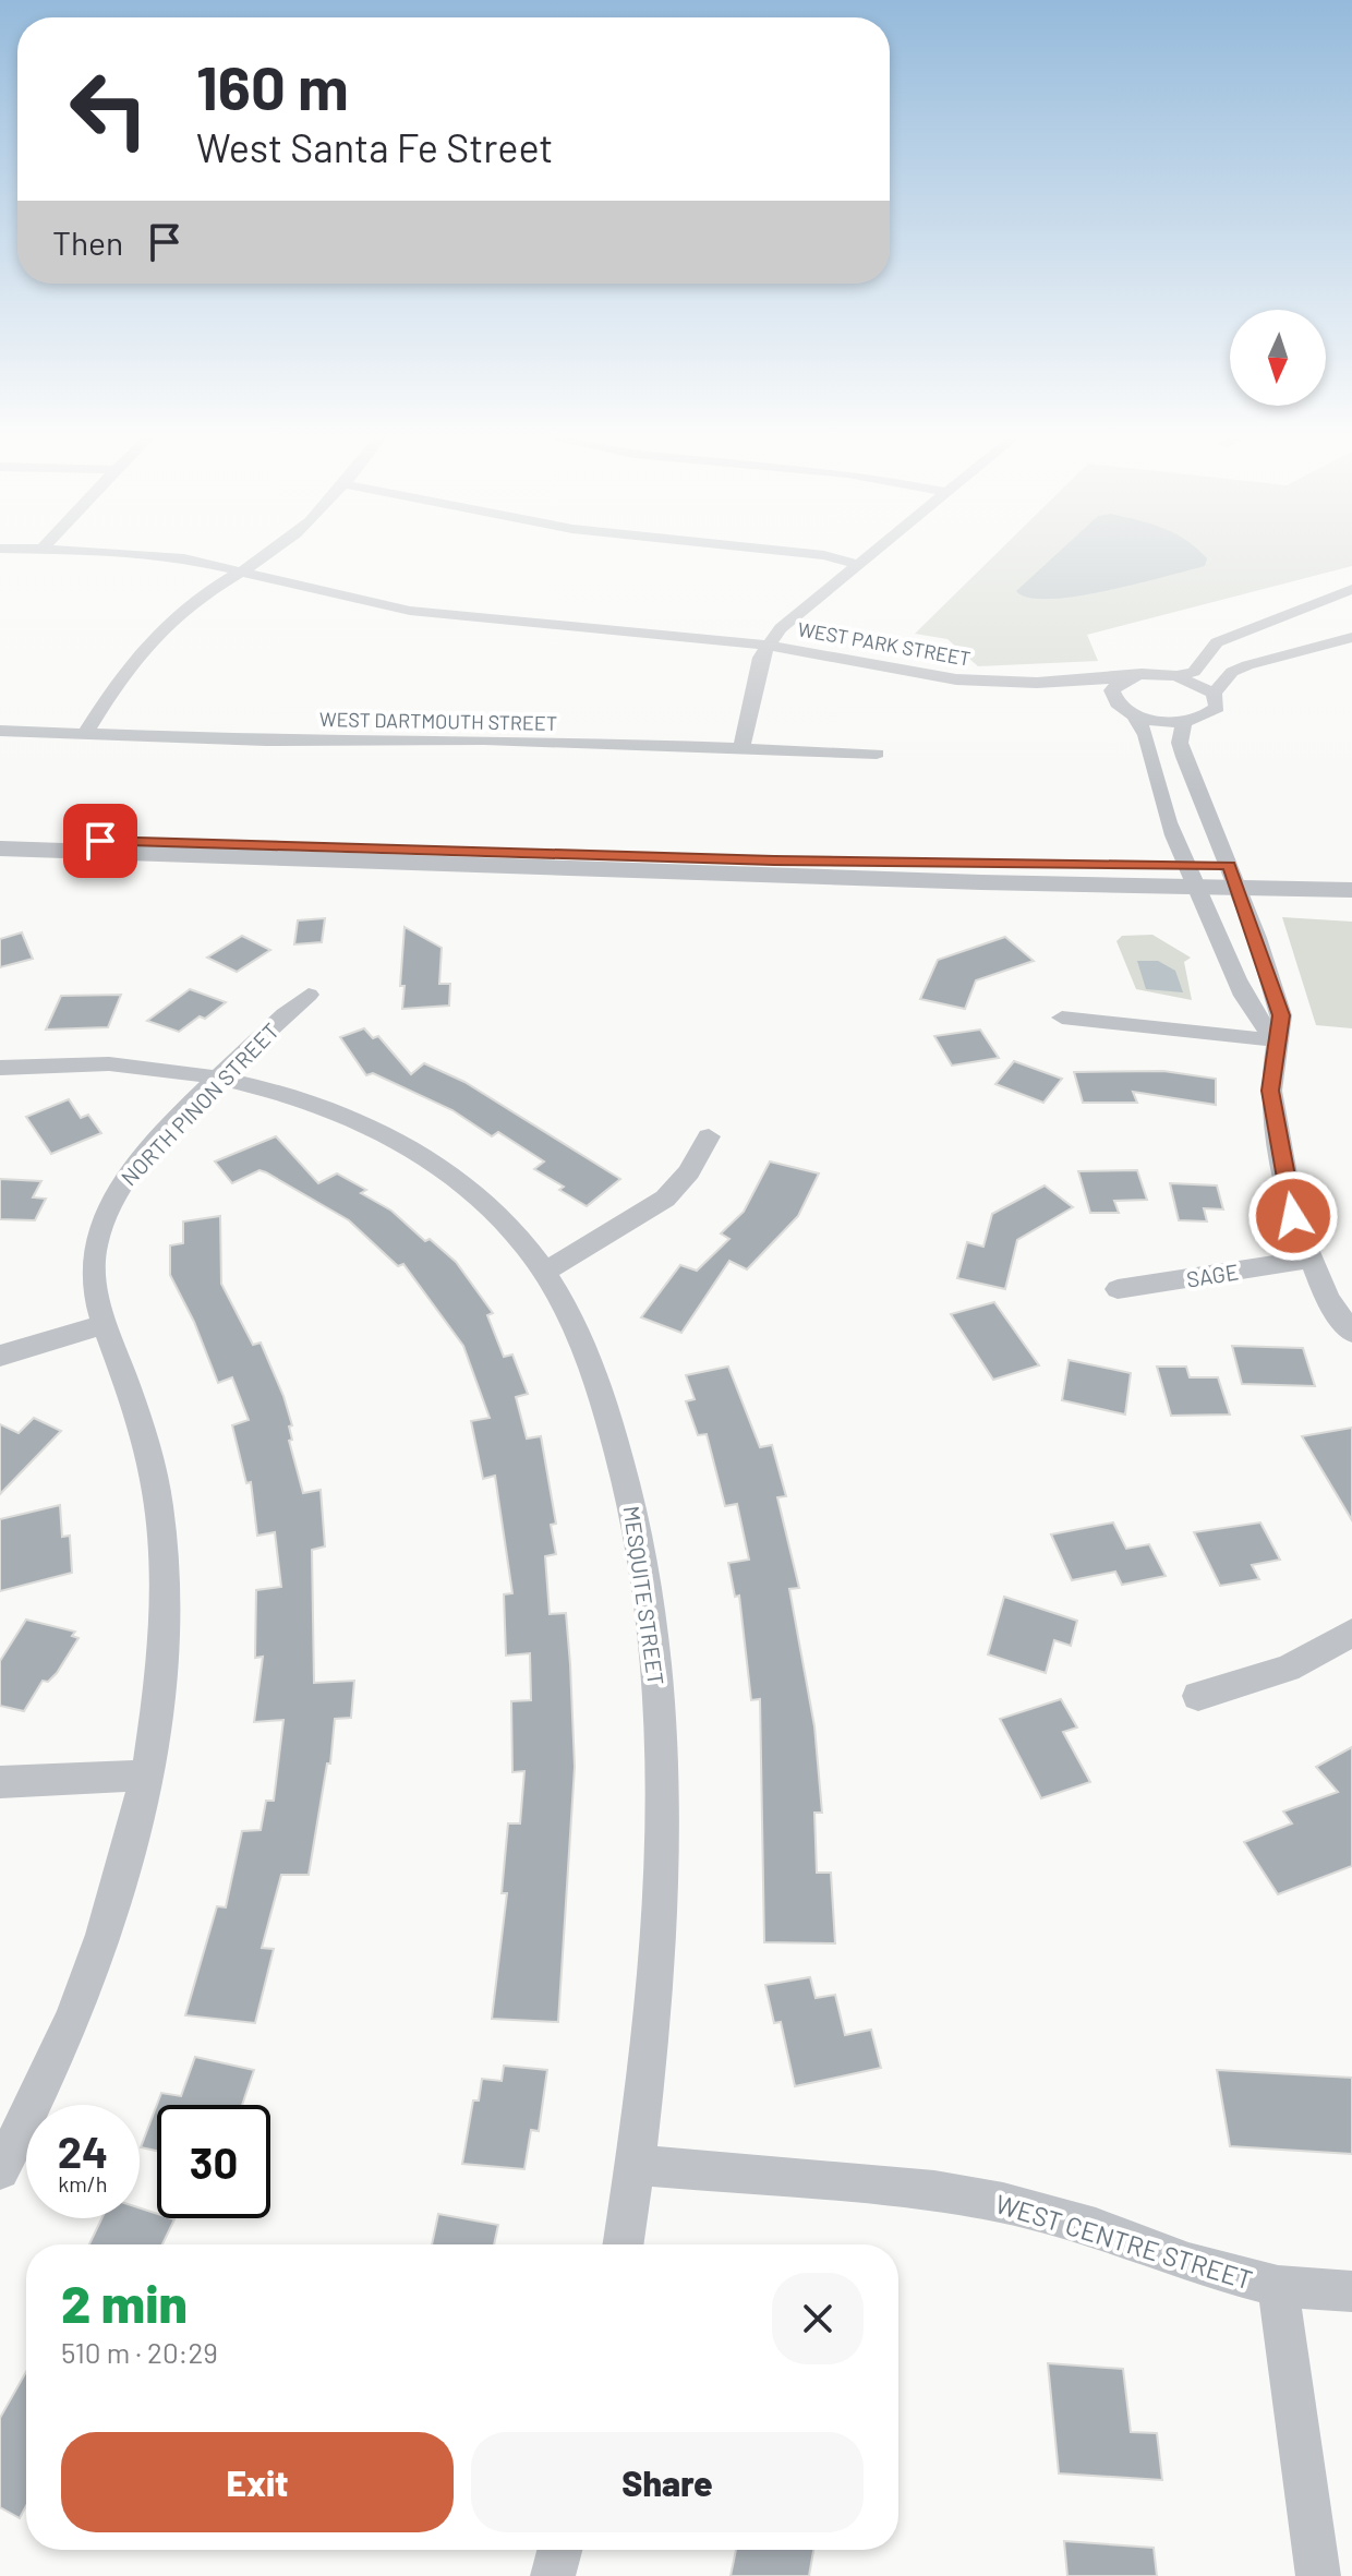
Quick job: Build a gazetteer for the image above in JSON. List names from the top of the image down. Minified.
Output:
{"streets":{"street":["WEST PARK STREET","WEST DARTMOUTH STREET","NORTH PINON STREET","SAGE","MESQUITE STREET","WEST CENTRE STREET"]},"crossings":[["NORTH PINON STREET","MESQUITE STREET"],["MESQUITE STREET","WEST CENTRE STREET"]],"north":"bottom","page":{"turn":["160 m","West Santa Fe Street"],"then":"Then","speed":"24 km/h","limit":"30","heading":["2 min","510 m · 20:29"],"buttons":["Exit","Share"]}}
